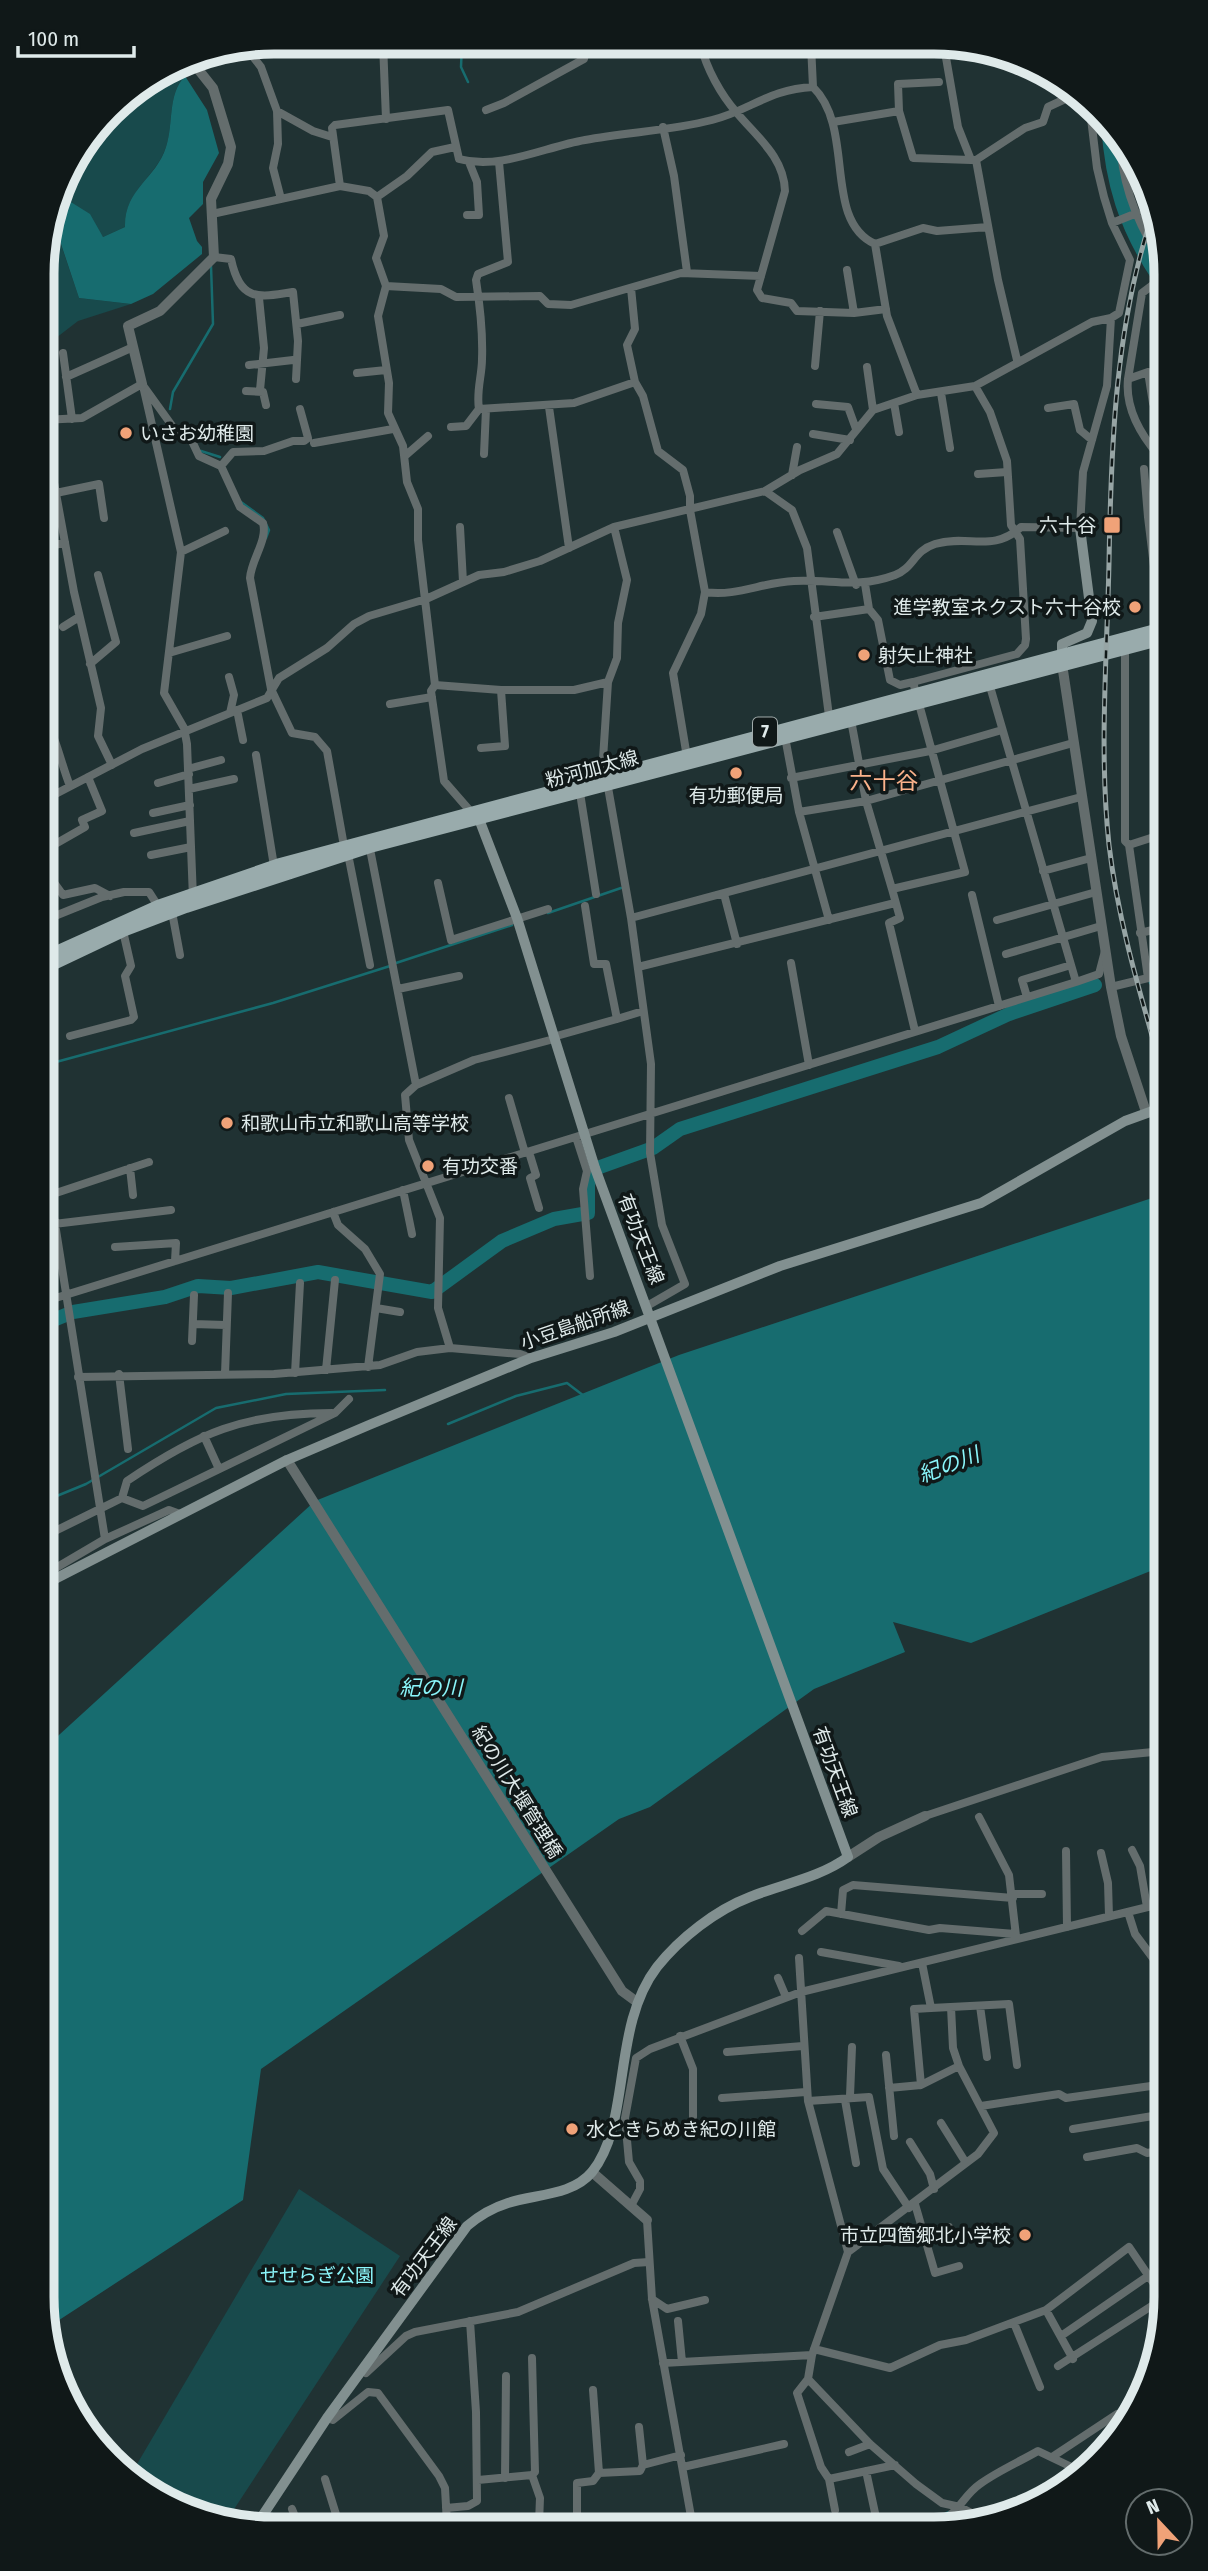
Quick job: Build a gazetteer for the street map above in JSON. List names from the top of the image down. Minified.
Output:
{"streets":{"main road":["7","粉河加太線","有功天王線","小豆島船所線"],"street":["紀の川大堰管理橋"]},"crossings":[["粉河加太線","有功天王線"],["有功天王線","小豆島船所線"],["小豆島船所線","紀の川大堰管理橋"]],"districts":["六十谷"],"water":["紀の川"],"parks":["せせらぎ公園"],"places":{"other":["いさお幼稚園","進学教室ネクスト六十谷校","射矢止神社","有功郵便局","和歌山市立和歌山高等学校","有功交番","水ときらめき紀の川館","市立四箇郷北小学校"],"transit":["六十谷"]},"scale_bar":"100 m","north":"top"}
